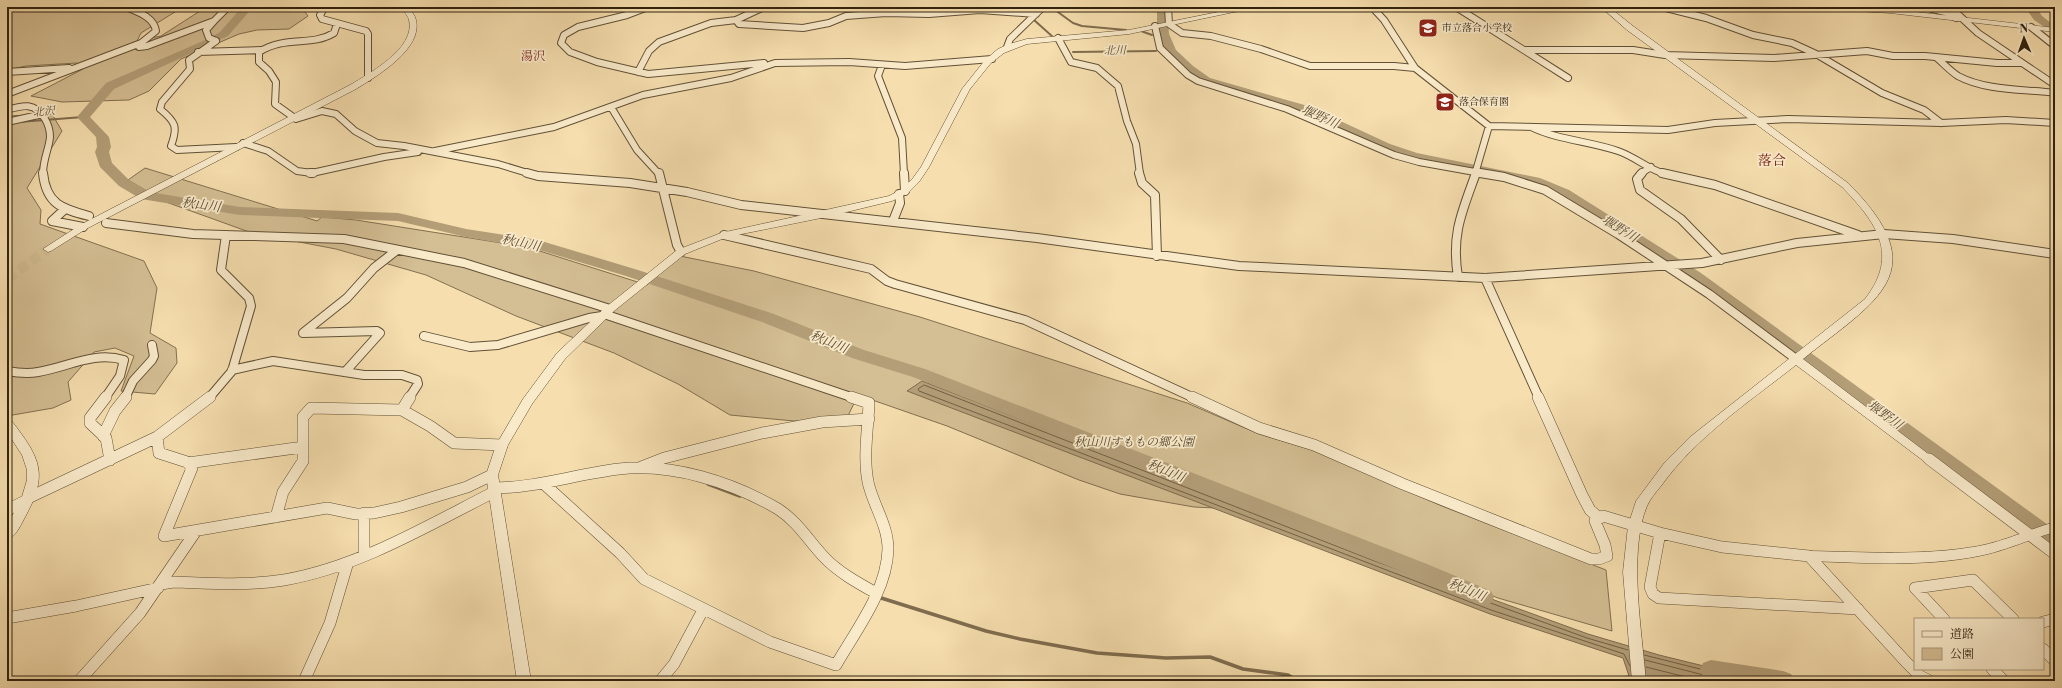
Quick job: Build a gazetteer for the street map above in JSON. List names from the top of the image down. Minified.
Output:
{"districts":["湯沢","落合"],"water":["北川","北沢","堰野川","秋山川"],"parks":["秋山川すももの郷公園"],"places":{"school or university":["市立落合小学校","落合保育園"]},"legend":["道路","公園"],"north":"top"}
